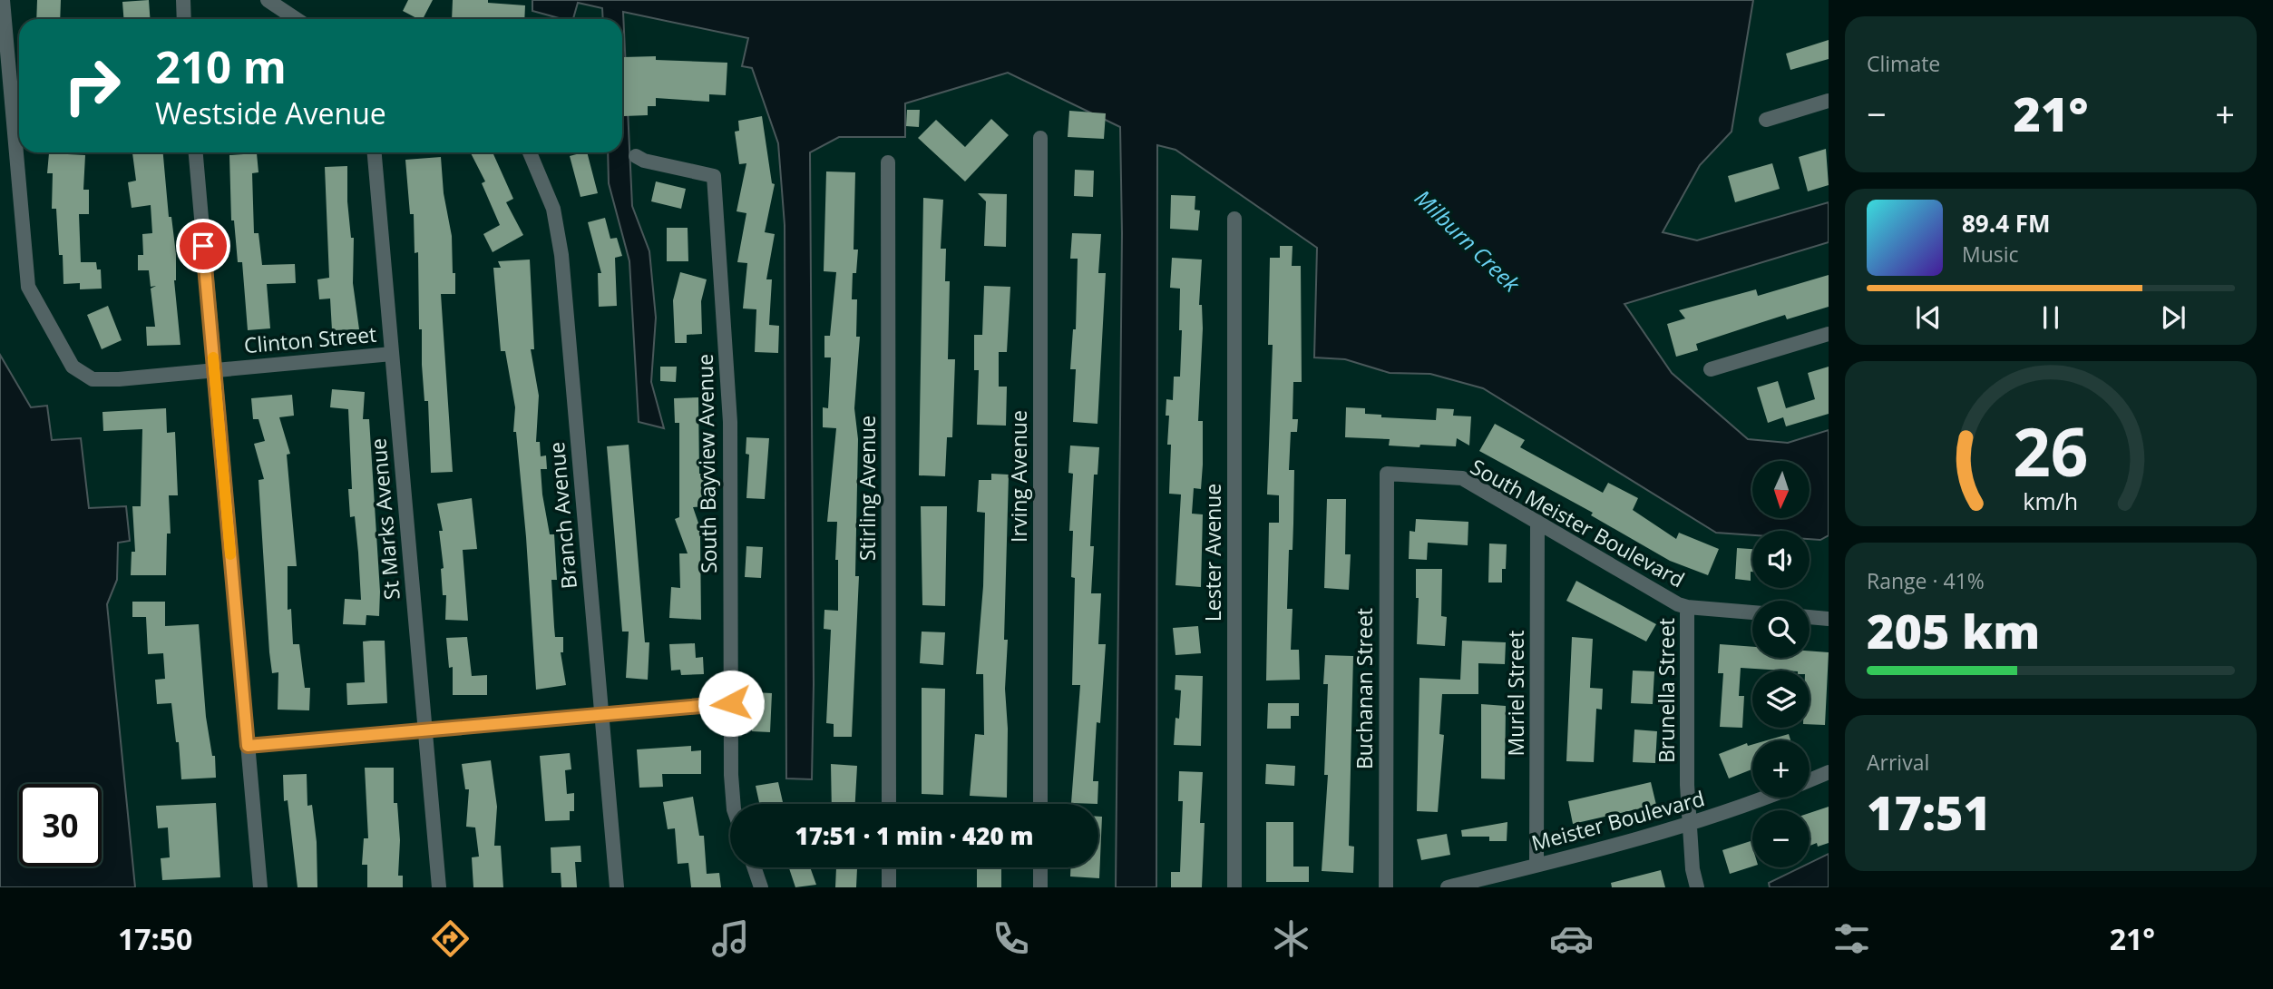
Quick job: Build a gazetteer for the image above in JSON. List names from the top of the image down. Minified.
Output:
{"streets":{"street":["Clinton Street","South Bayview Avenue","Irving Avenue","Stirling Avenue","Branch Avenue","St Marks Avenue","South Meister Boulevard","Lester Avenue","Buchanan Street","Brunella Street","Muriel Street","Meister Boulevard"]},"crossings":[["Clinton Street","St Marks Avenue"],["South Meister Boulevard","Buchanan Street"],["South Meister Boulevard","Brunella Street"],["South Meister Boulevard","Muriel Street"],["Brunella Street","Meister Boulevard"],["Muriel Street","Meister Boulevard"]],"water":["Milburn Creek"],"north":"bottom","page":{"tile":["Climate",["Range · 41%","205 km"],["Arrival","17:51"]],"turn":["210 m","Westside Avenue"],"heat":["−","21°","+"],"song":["89.4 FM","Music"],"map_buttons":["+","−"],"limit":"30","trip":"17:51 · 1 min · 420 m","tabs":["17:50","21°"],"gauge":["26","km/h"]}}
